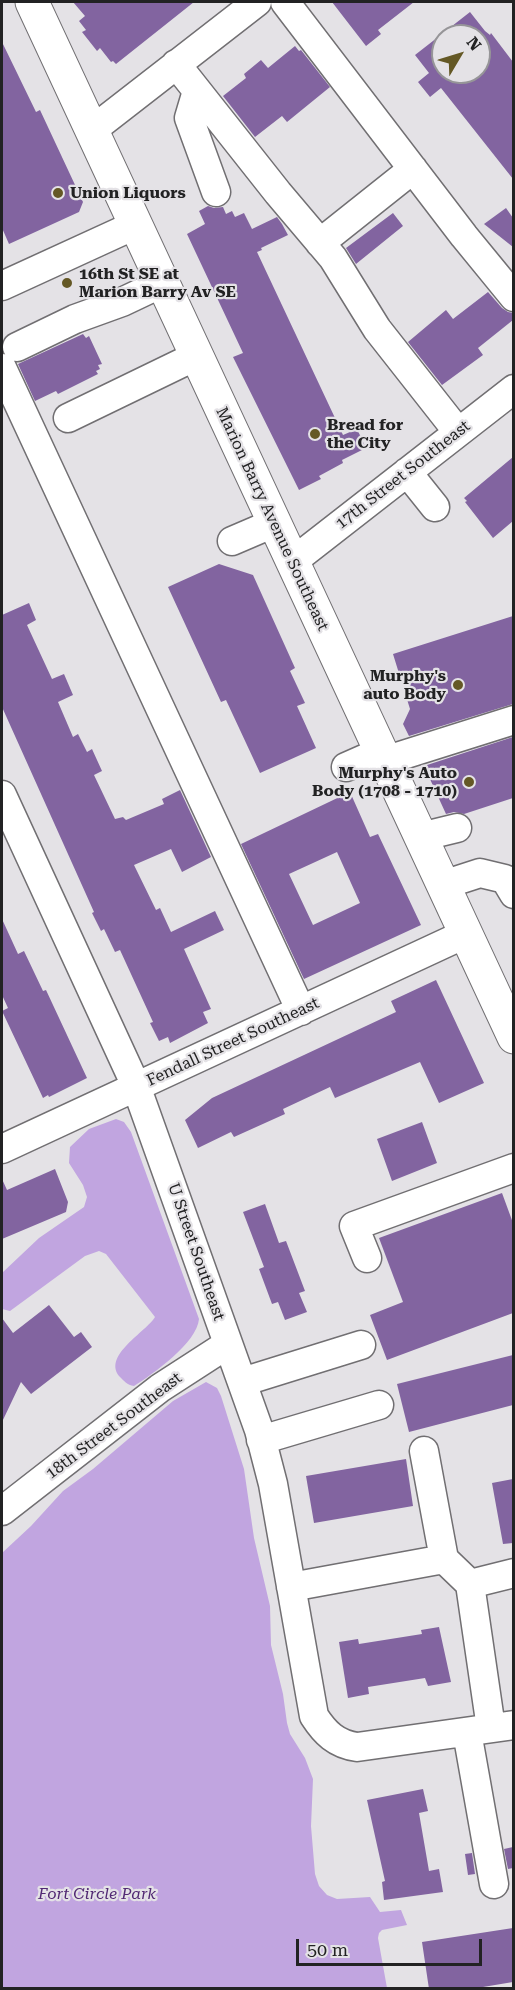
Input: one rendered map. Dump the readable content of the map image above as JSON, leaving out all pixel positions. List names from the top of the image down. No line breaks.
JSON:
{"streets":{"main road":["Marion Barry Avenue Southeast"],"street":["17th Street Southeast","Fendall Street Southeast","U Street Southeast","18th Street Southeast"]},"crossings":[["17th Street Southeast","Marion Barry Avenue Southeast"],["Marion Barry Avenue Southeast","Fendall Street Southeast"],["Fendall Street Southeast","U Street Southeast"],["U Street Southeast","18th Street Southeast"]],"parks":["Fort Circle Park"],"places":["Union Liquors","16th St SE at Marion Barry Av SE","Bread for the City","Murphy's auto Body","Murphy's Auto Body (1708 - 1710)"],"scale_bar":"50 m","north":"top right"}
